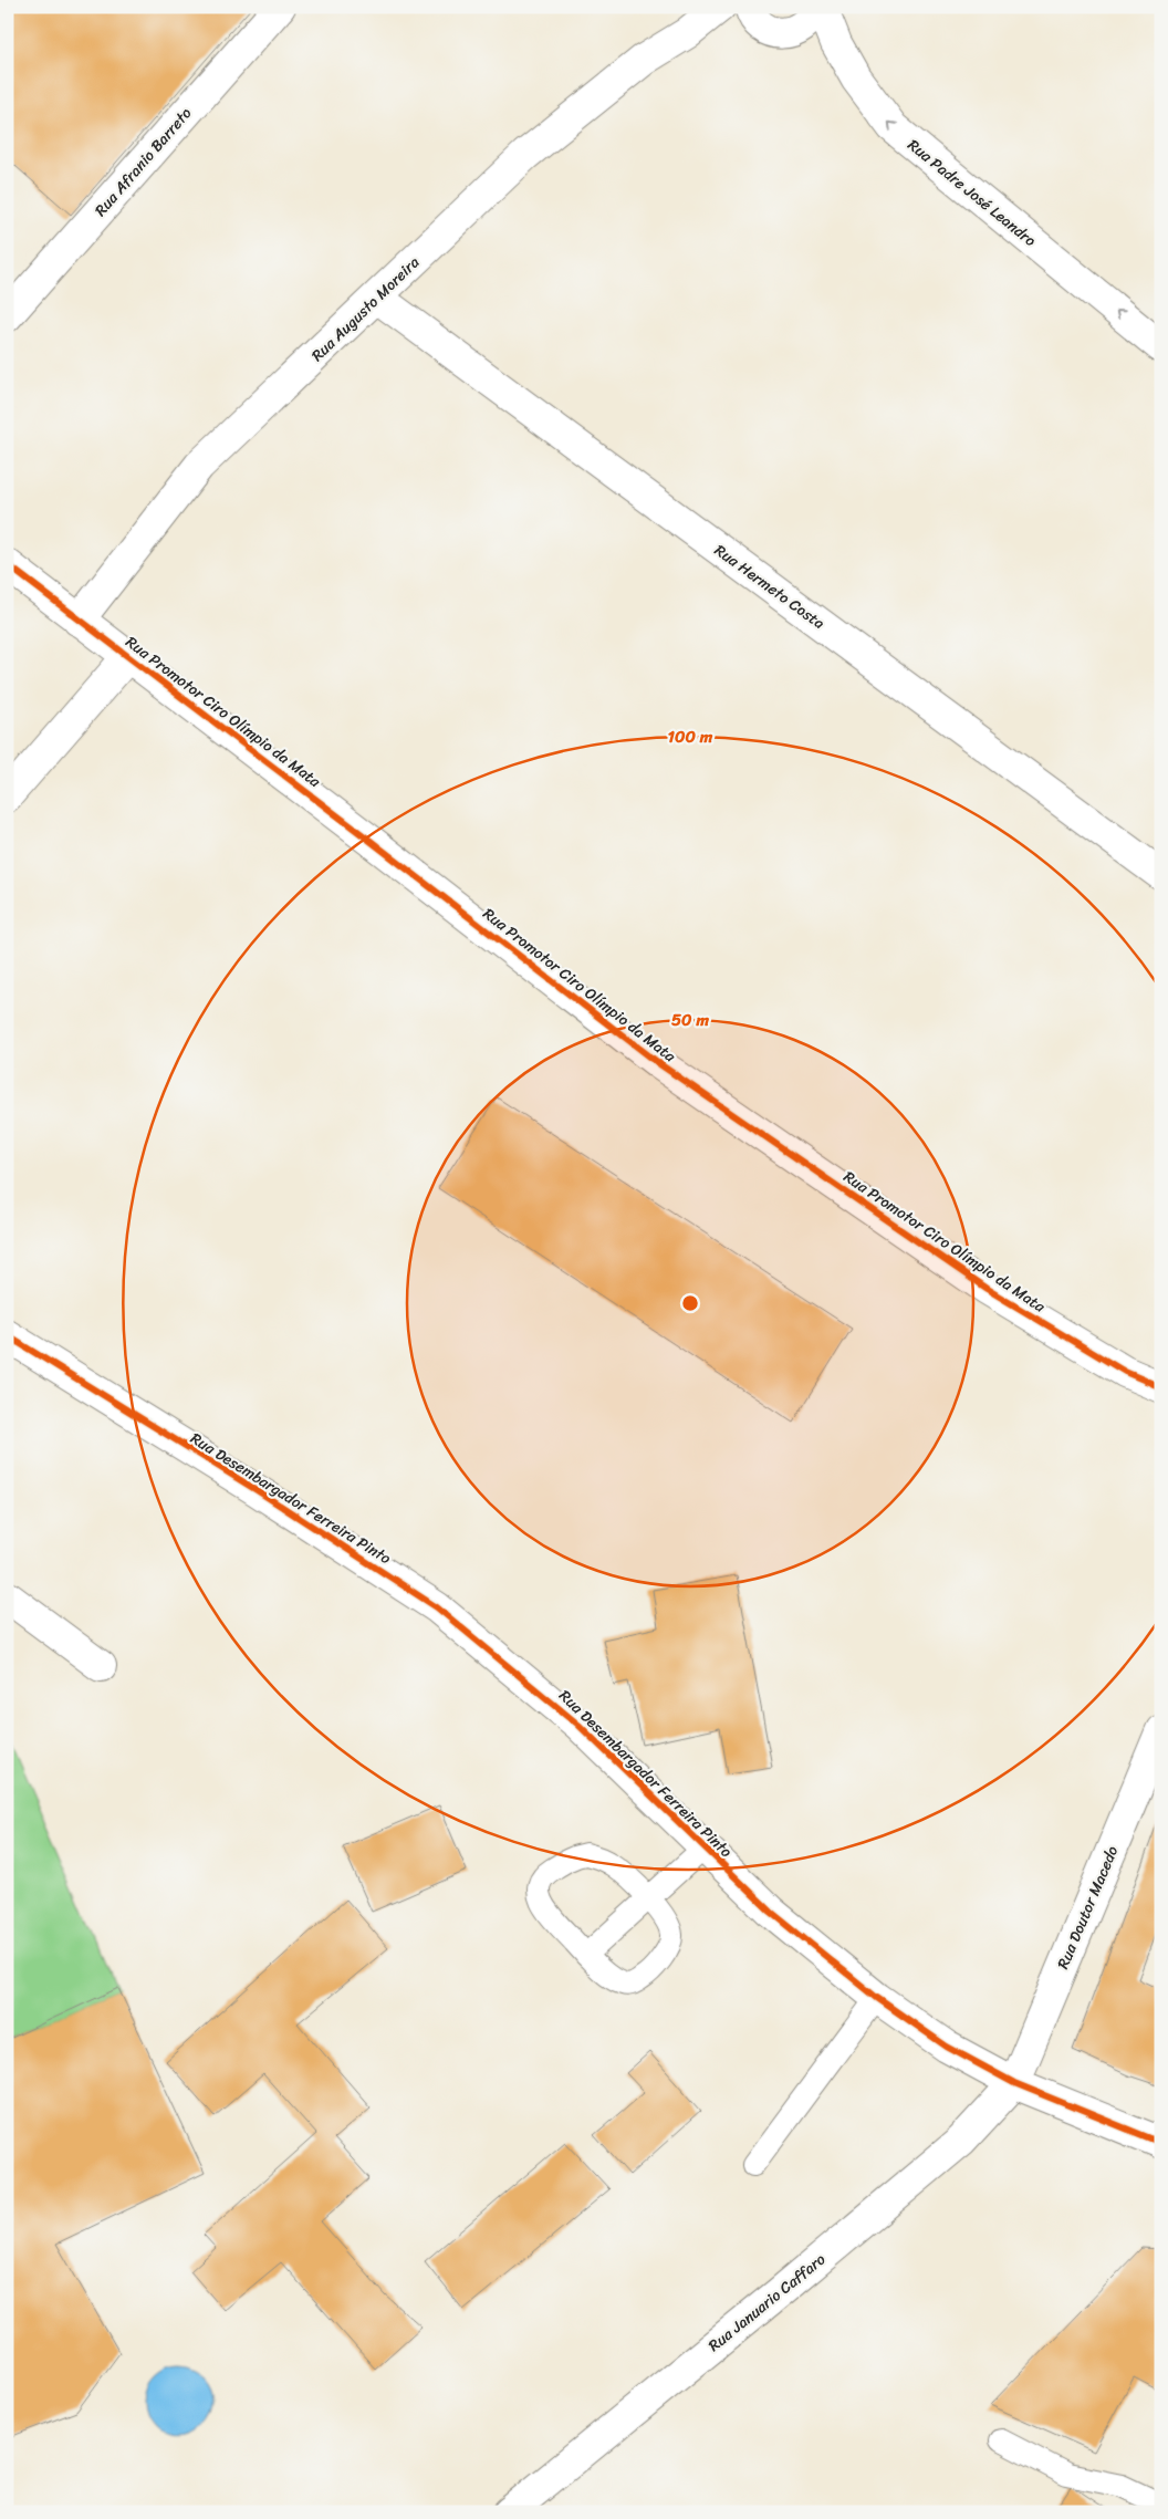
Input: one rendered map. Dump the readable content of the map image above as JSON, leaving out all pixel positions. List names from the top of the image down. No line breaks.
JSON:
{"streets":{"street":["Rua Afranio Barreto","Rua Padre José Leandro","Rua Augusto Moreira","Rua Hermeto Costa","Rua Promotor Ciro Olímpio da Mata","Rua Desembargador Ferreira Pinto","Rua Doutor Macedo","Rua Januario Caffaro"]},"crossings":[["Rua Augusto Moreira","Rua Hermeto Costa"],["Rua Augusto Moreira","Rua Promotor Ciro Olímpio da Mata"],["Rua Desembargador Ferreira Pinto","Rua Doutor Macedo"],["Rua Desembargador Ferreira Pinto","Rua Januario Caffaro"],["Rua Doutor Macedo","Rua Januario Caffaro"]],"one_way":["Rua Padre José Leandro"],"rings":["100 m","50 m"]}
